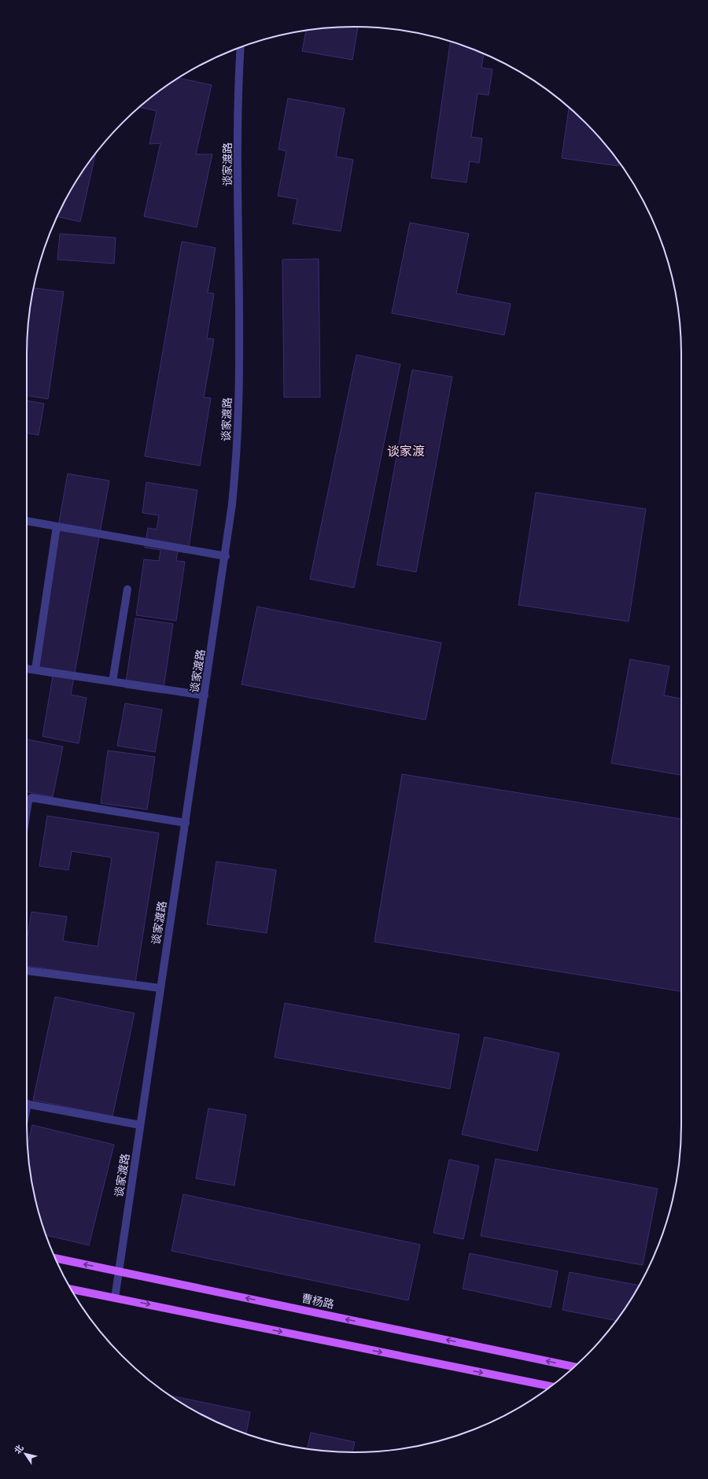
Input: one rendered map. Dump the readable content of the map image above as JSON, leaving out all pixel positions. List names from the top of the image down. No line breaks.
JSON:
{"streets":{"main road":["曹杨路"],"street":["谈家渡路"]},"crossings":[["谈家渡路","曹杨路"]],"districts":["谈家渡"],"north":"top left"}
